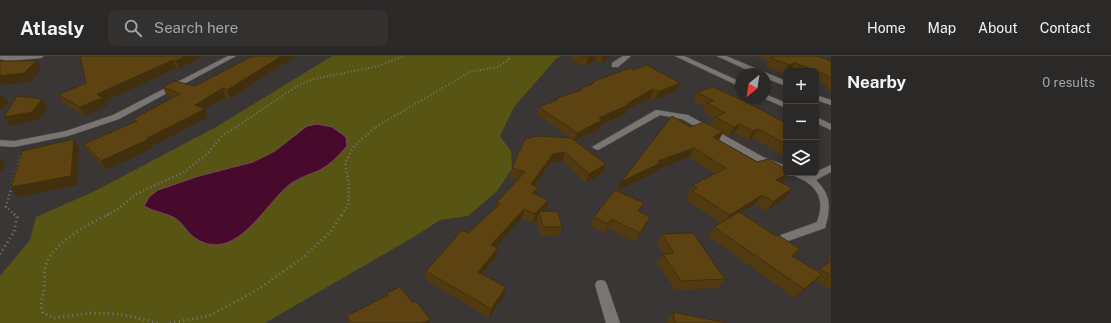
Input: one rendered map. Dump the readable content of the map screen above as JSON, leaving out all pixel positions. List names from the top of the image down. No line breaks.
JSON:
{"north":"bottom left","page":{"header":"Atlasly","search":"Search here","nav":["Home","Map","About","Contact"],"heading":["Nearby","0 results"],"map_buttons":["+","−"]}}
